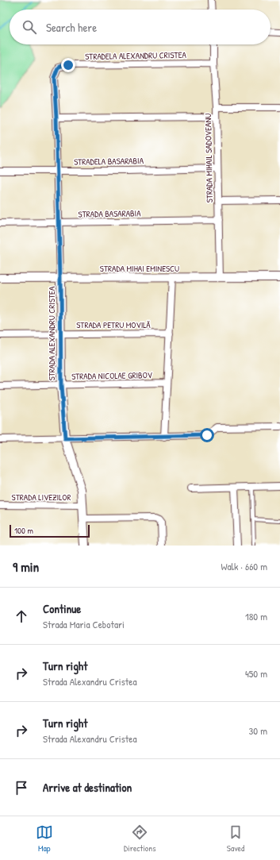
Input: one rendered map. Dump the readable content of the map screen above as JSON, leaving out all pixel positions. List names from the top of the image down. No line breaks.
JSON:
{"streets":{"street":["STRADELA ALEXANDRU CRISTEA","STRADA MIHAIL SADOVEANU","STRADELA BASARABIA","STRADA BASARABIA","STRADA MIHAI EMINESCU","STRADA PETRU MOVILĂ","STRADA ALEXANDRU CRISTEA","STRADA NICOLAE GRIBOV","STRADA LIVEZILOR"]},"crossings":[["STRADELA ALEXANDRU CRISTEA","STRADA MIHAIL SADOVEANU"],["STRADELA ALEXANDRU CRISTEA","STRADA ALEXANDRU CRISTEA"],["STRADA MIHAIL SADOVEANU","STRADELA BASARABIA"],["STRADA MIHAIL SADOVEANU","STRADA BASARABIA"],["STRADA MIHAIL SADOVEANU","STRADA MIHAI EMINESCU"],["STRADELA BASARABIA","STRADA ALEXANDRU CRISTEA"],["STRADA BASARABIA","STRADA ALEXANDRU CRISTEA"],["STRADA MIHAI EMINESCU","STRADA ALEXANDRU CRISTEA"],["STRADA PETRU MOVILĂ","STRADA ALEXANDRU CRISTEA"],["STRADA ALEXANDRU CRISTEA","STRADA NICOLAE GRIBOV"],["STRADA ALEXANDRU CRISTEA","STRADA LIVEZILOR"]],"scale_bar":"100 m","page":{"search":"Search here","scale":"100 m","heading":["9 min","Walk · 660 m"],"list":[["Continue","Strada Maria Cebotari","180 m"],["Turn right","Strada Alexandru Cristea","450 m"],["Turn right","Strada Alexandru Cristea","30 m"],"Arrive at destination"],"nav":["Map","Directions","Saved"]}}
